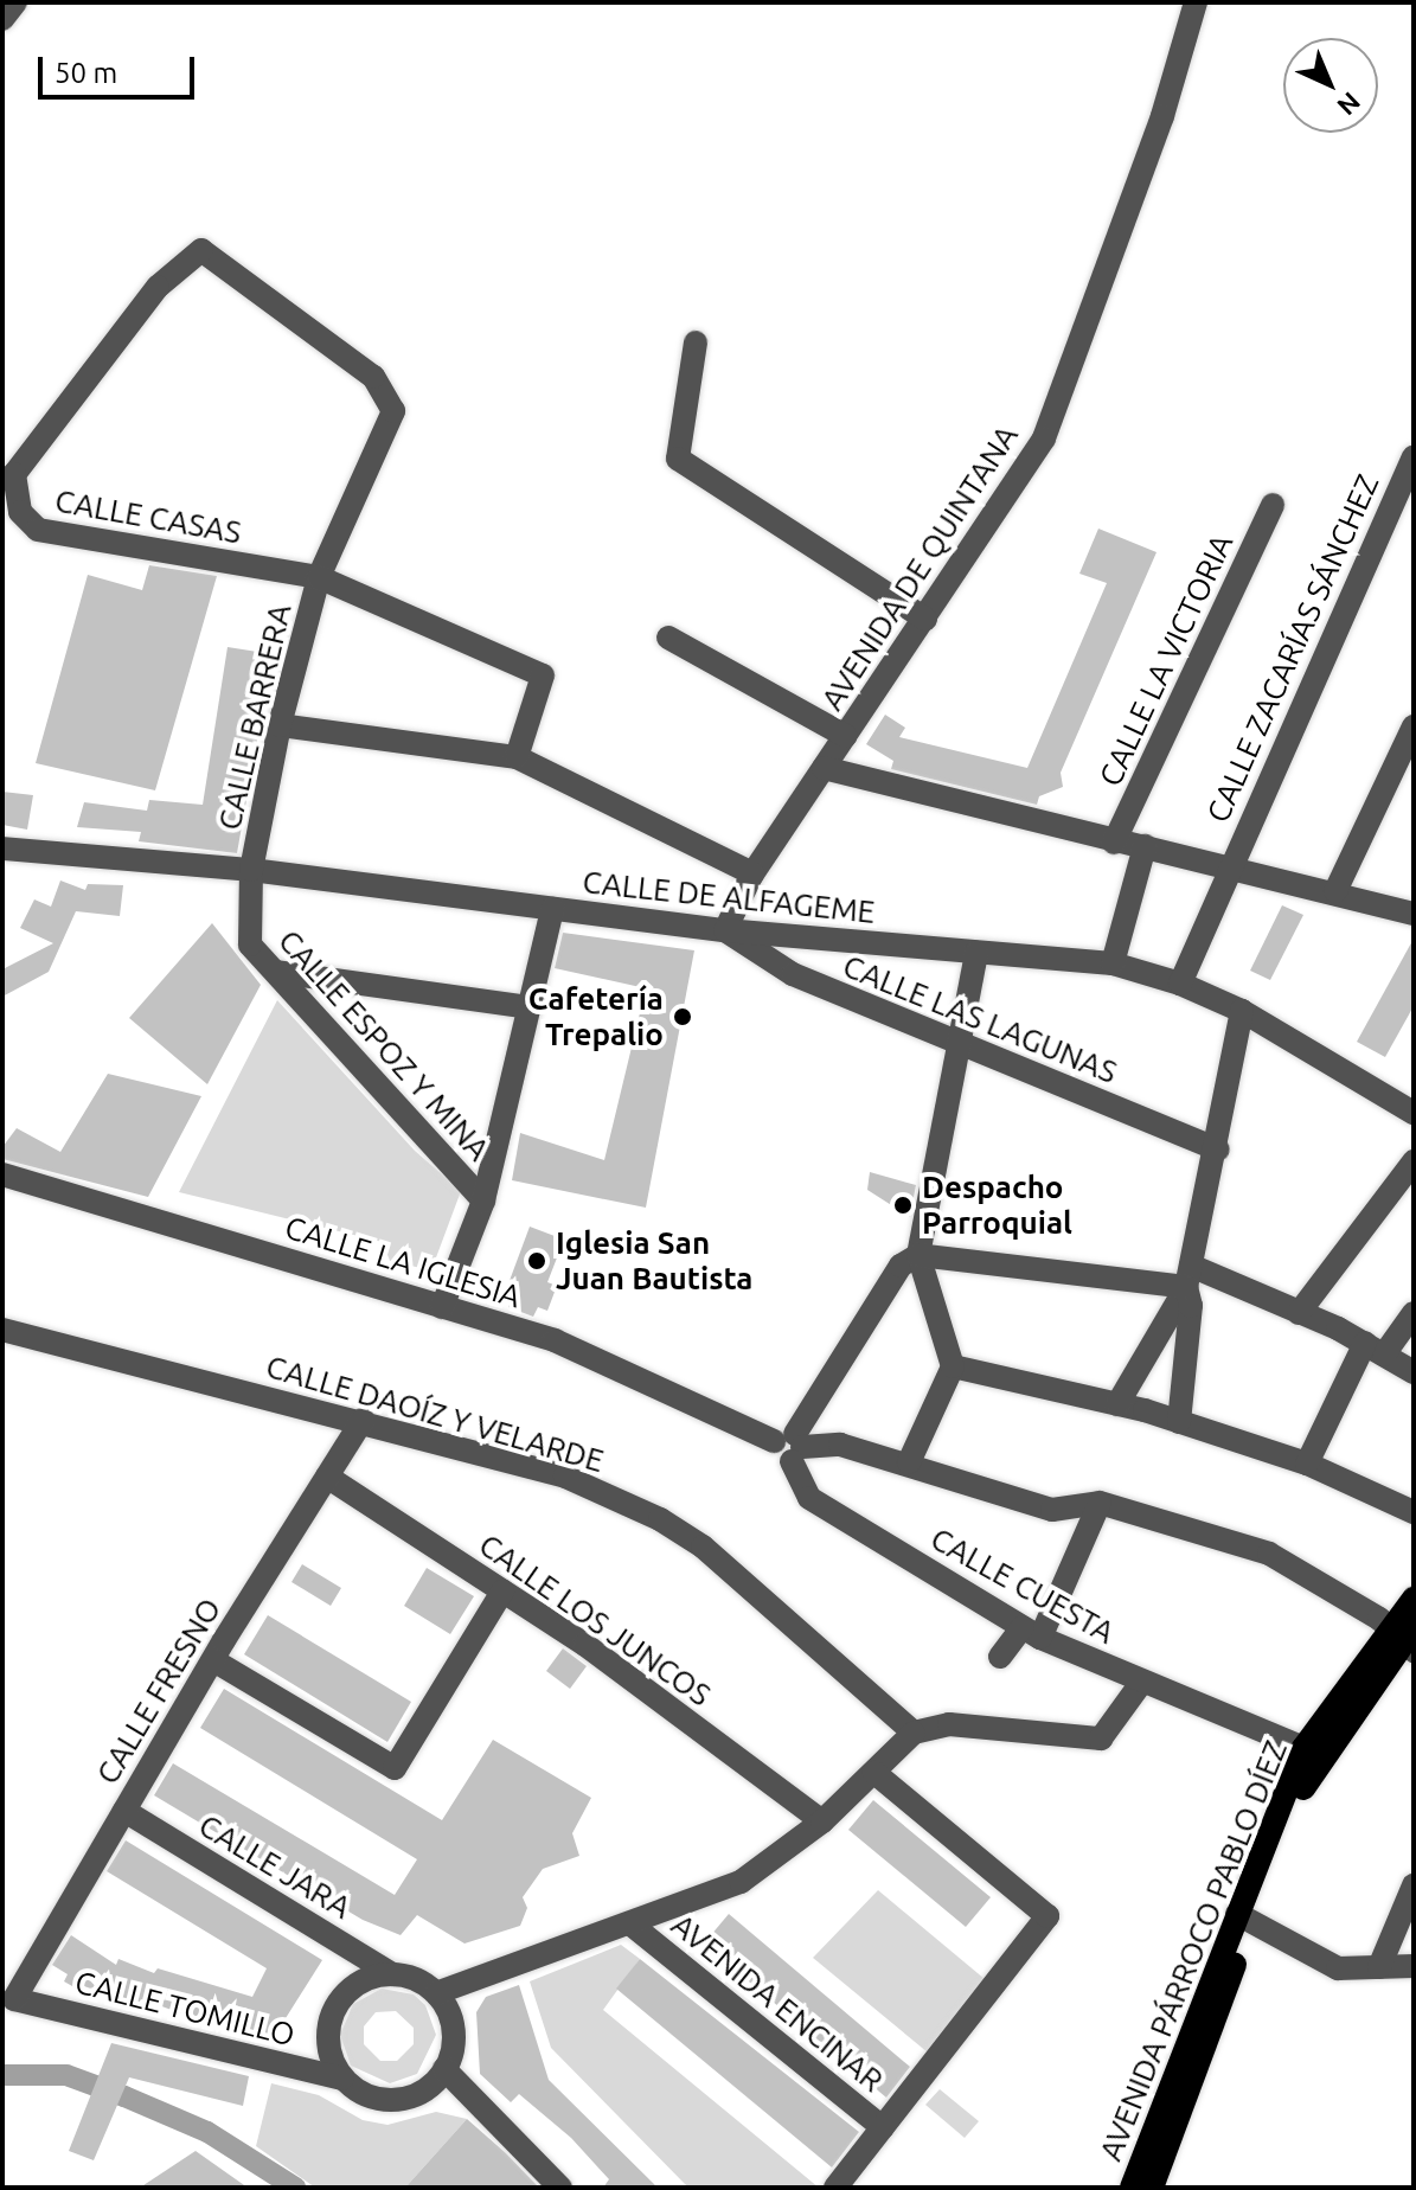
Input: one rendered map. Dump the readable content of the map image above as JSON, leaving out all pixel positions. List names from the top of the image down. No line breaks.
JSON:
{"streets":{"main road":["AVENIDA PÁRROCO PABLO DÍEZ"],"street":["CALLE CASAS","AVENIDA DE QUINTANA","CALLE ZACARÍAS SÁNCHEZ","CALLE LA VICTORIA","CALLE BARRERA","CALLE DE ALFAGEME","CALLE LAS LAGUNAS","CALLE ESPOZ Y MINA","CALLE LA IGLESIA","CALLE DAOÍZ Y VELARDE","CALLE CUESTA","CALLE LOS JUNCOS","CALLE FRESNO","CALLE JARA","AVENIDA ENCINAR","CALLE TOMILLO"]},"crossings":[["CALLE CASAS","CALLE BARRERA"],["AVENIDA DE QUINTANA","CALLE DE ALFAGEME"],["AVENIDA DE QUINTANA","CALLE LAS LAGUNAS"],["CALLE ZACARÍAS SÁNCHEZ","CALLE DE ALFAGEME"],["CALLE BARRERA","CALLE DE ALFAGEME"],["CALLE BARRERA","CALLE ESPOZ Y MINA"],["CALLE DE ALFAGEME","CALLE LAS LAGUNAS"],["CALLE DE ALFAGEME","CALLE ESPOZ Y MINA"],["CALLE LA IGLESIA","CALLE CUESTA"],["CALLE LA IGLESIA","AVENIDA PÁRROCO PABLO DÍEZ"],["CALLE DAOÍZ Y VELARDE","CALLE FRESNO"],["CALLE CUESTA","AVENIDA PÁRROCO PABLO DÍEZ"],["CALLE LOS JUNCOS","CALLE FRESNO"],["CALLE FRESNO","CALLE JARA"],["CALLE FRESNO","CALLE TOMILLO"],["CALLE JARA","CALLE TOMILLO"]],"places":["Cafetería Trepalio","Despacho Parroquial","Iglesia San Juan Bautista"],"scale_bar":"50 m","north":"bottom right"}
